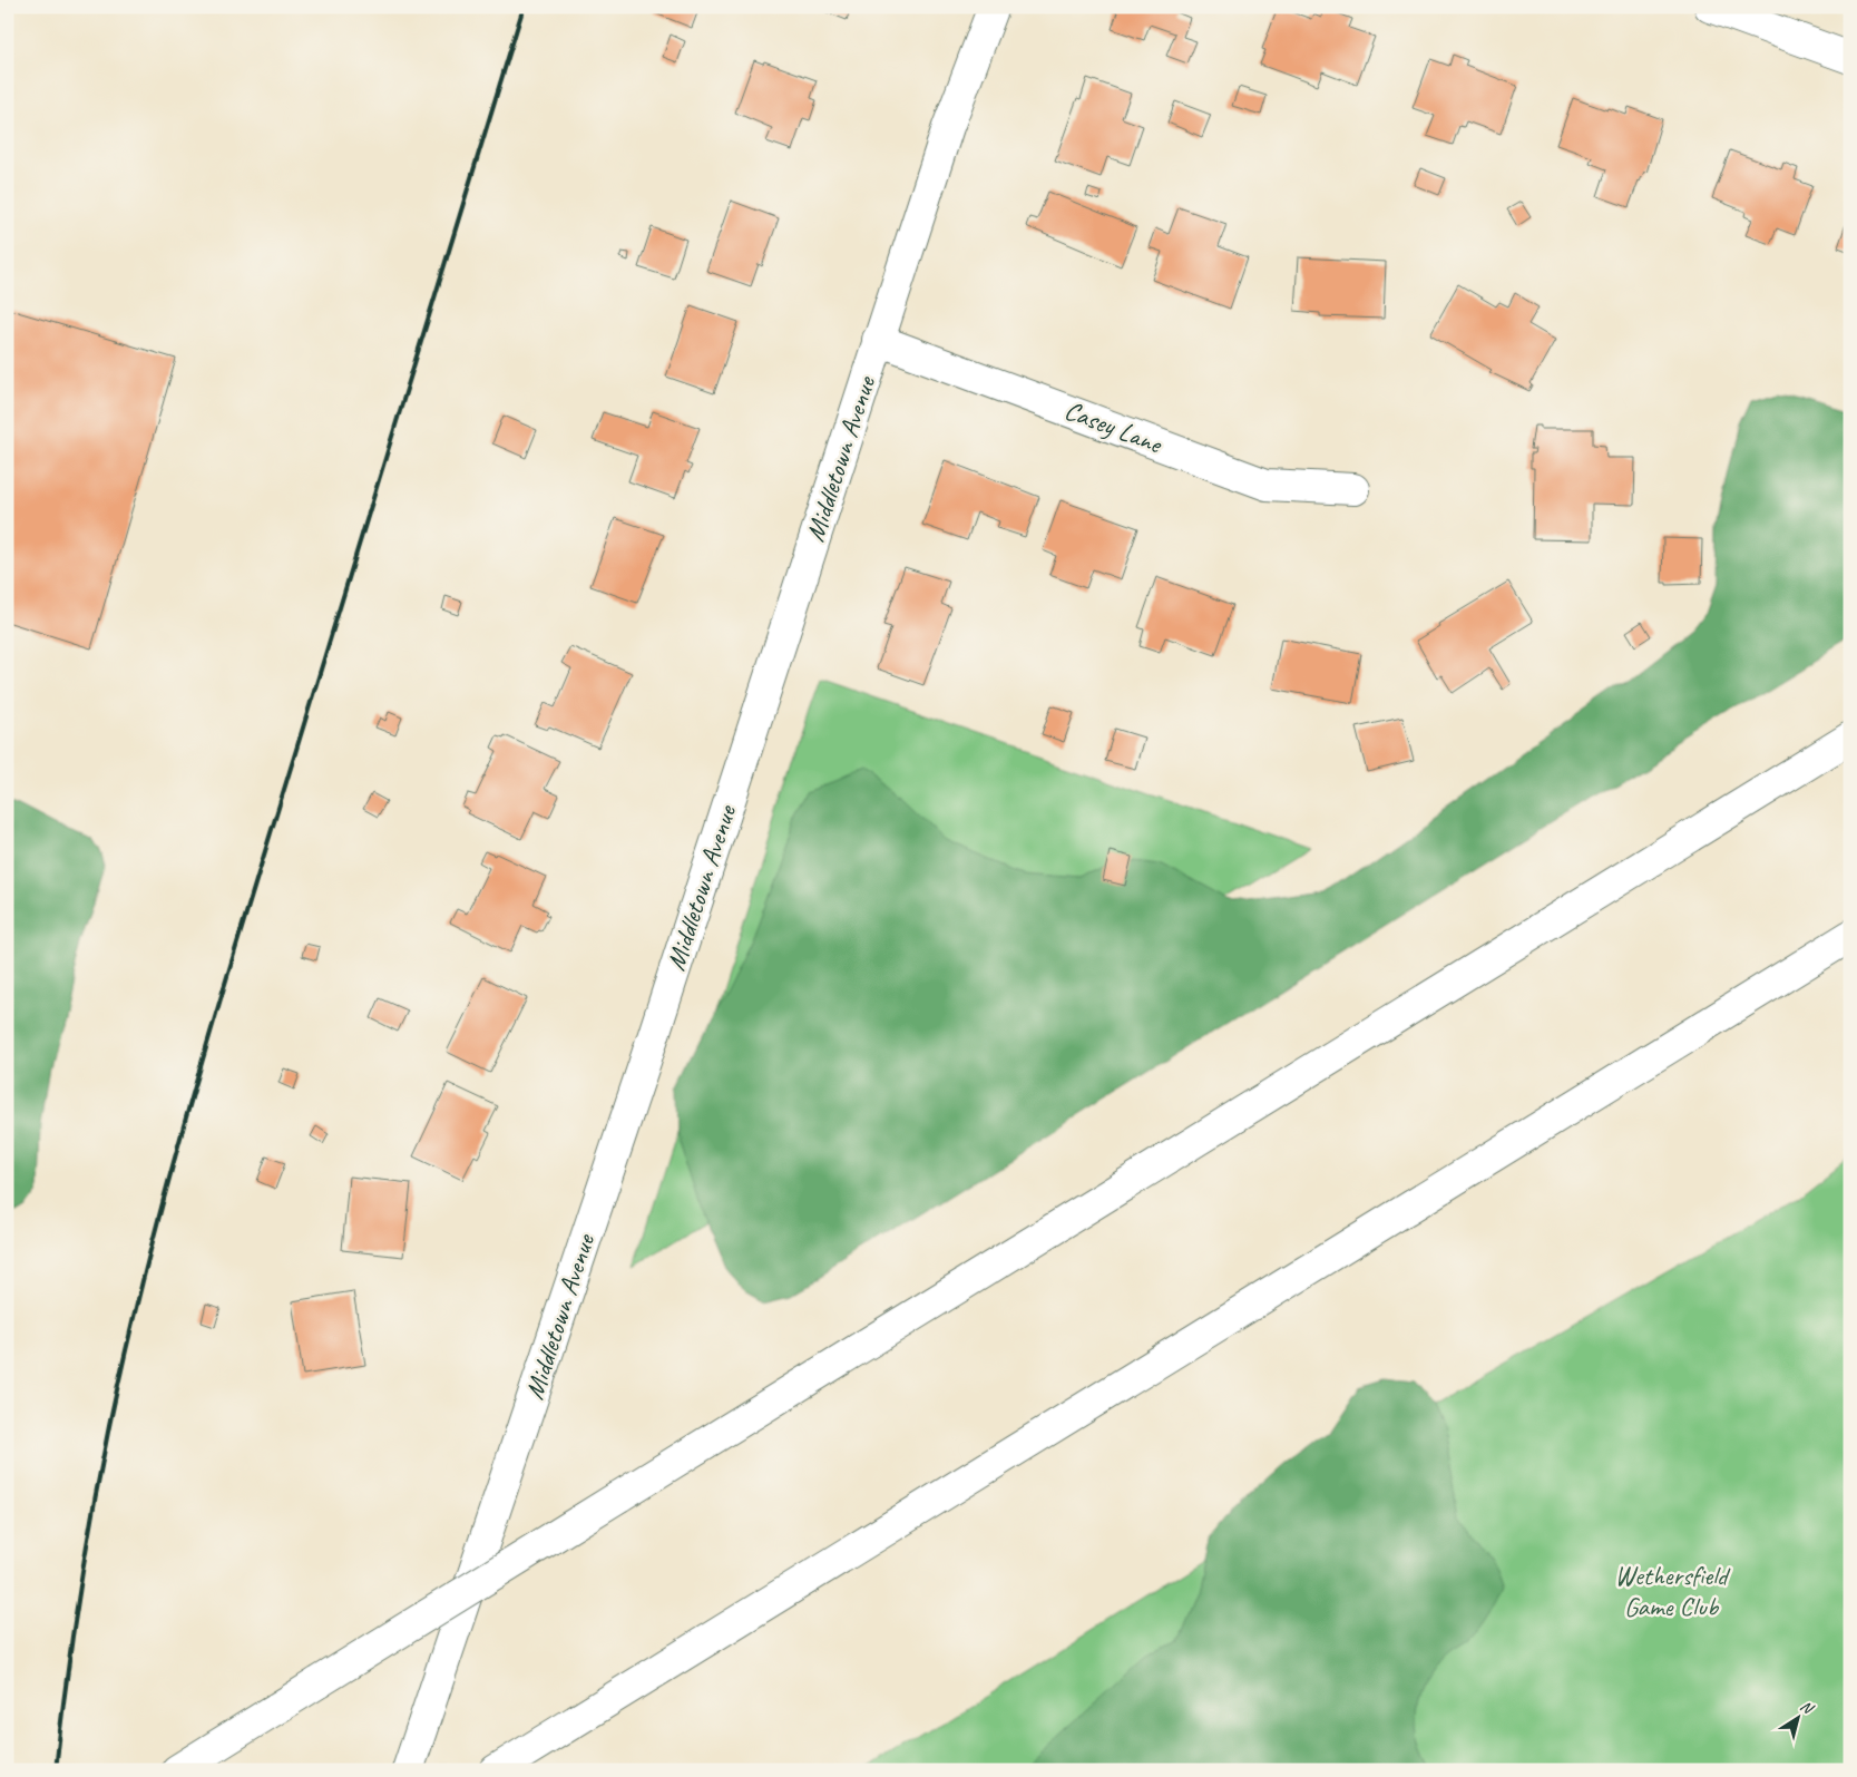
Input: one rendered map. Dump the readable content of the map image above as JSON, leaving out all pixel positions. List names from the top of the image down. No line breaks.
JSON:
{"streets":{"main road":["Casey Lane","Middletown Avenue"]},"crossings":[["Casey Lane","Middletown Avenue"]],"parks":["Wethersfield Game Club"],"north":"top right"}
